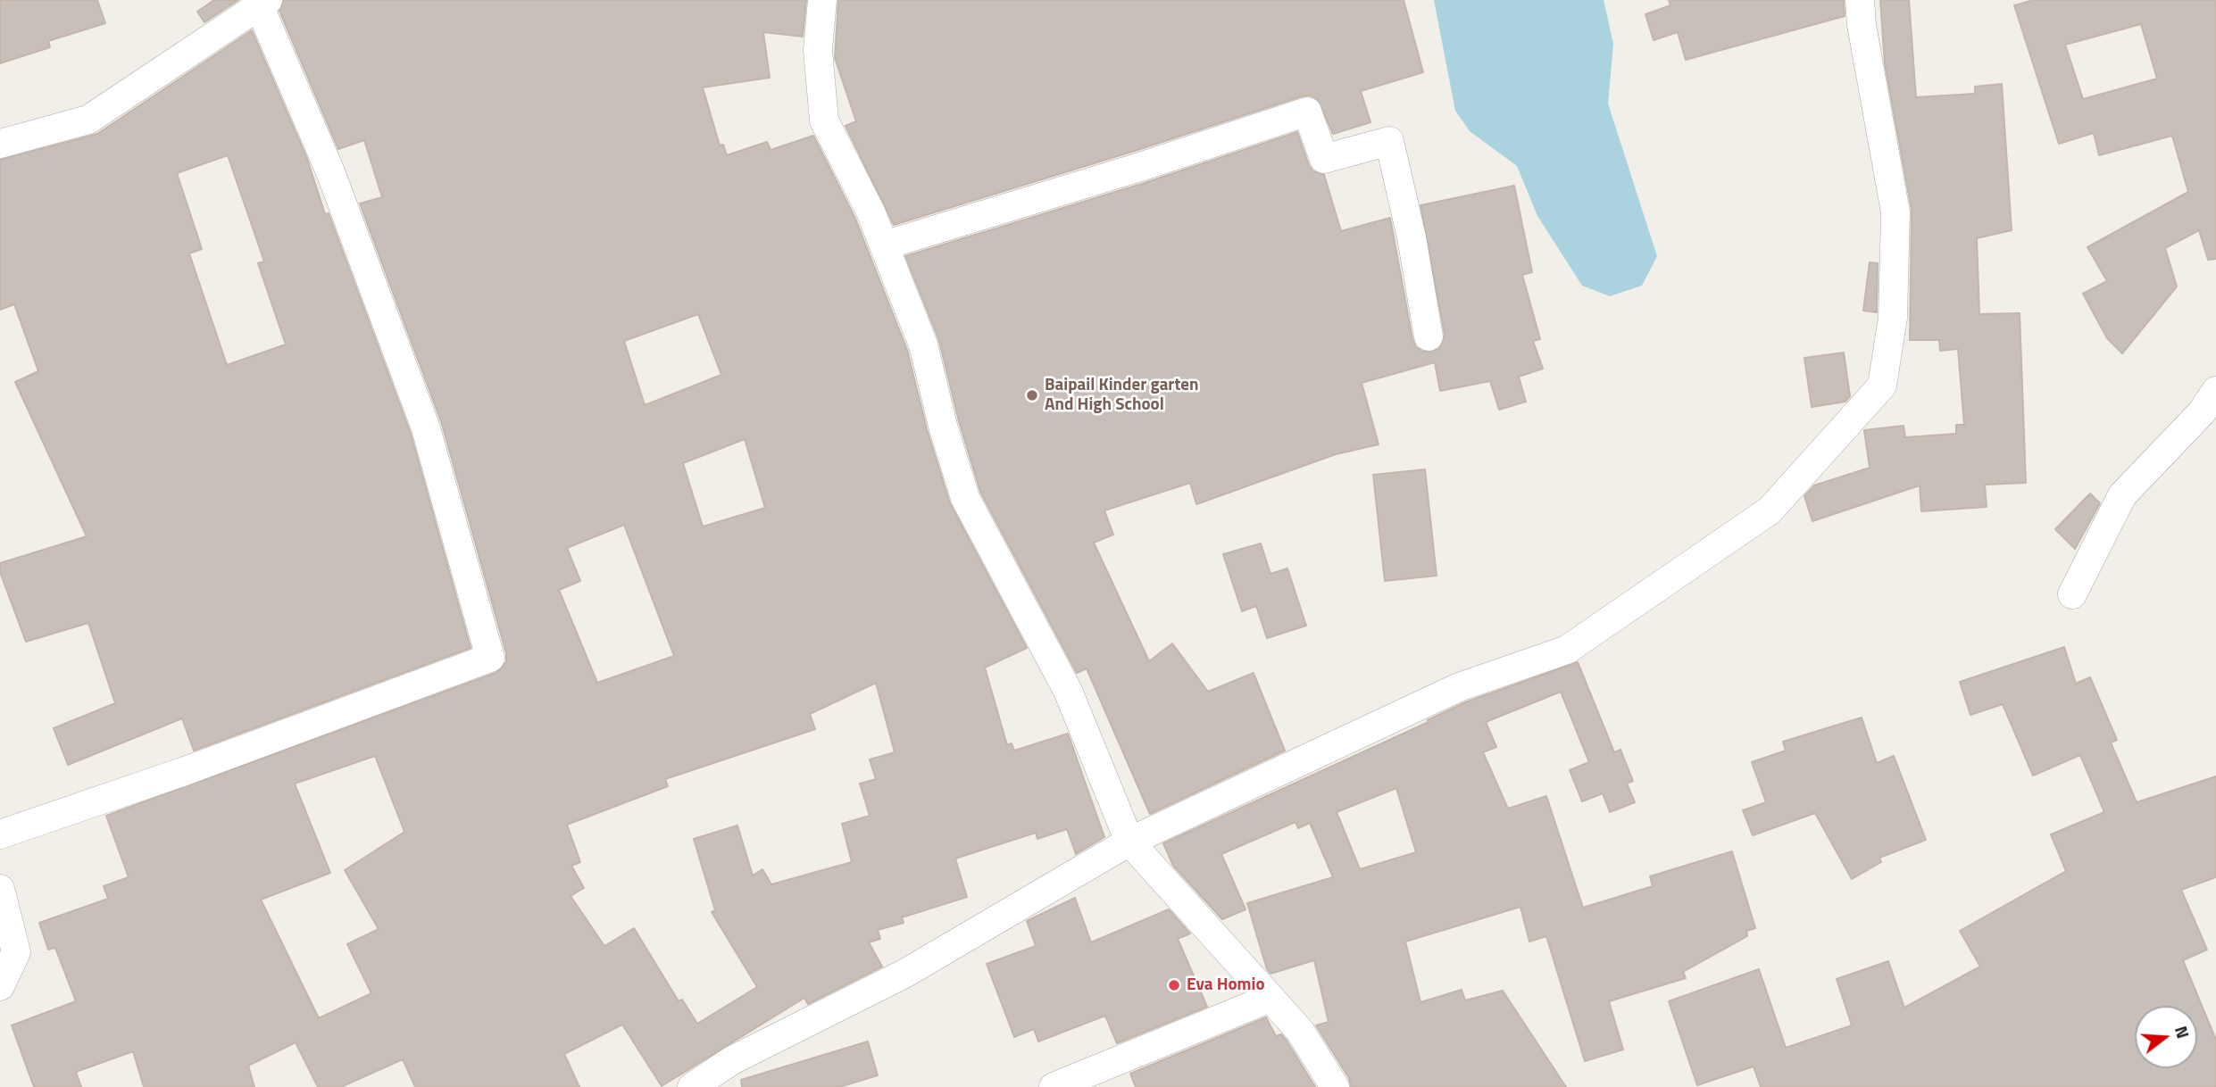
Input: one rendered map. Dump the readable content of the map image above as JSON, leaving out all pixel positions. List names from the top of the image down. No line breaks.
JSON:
{"places":["Baipail Kinder garten And High School","Eva Homio"],"north":"right"}
